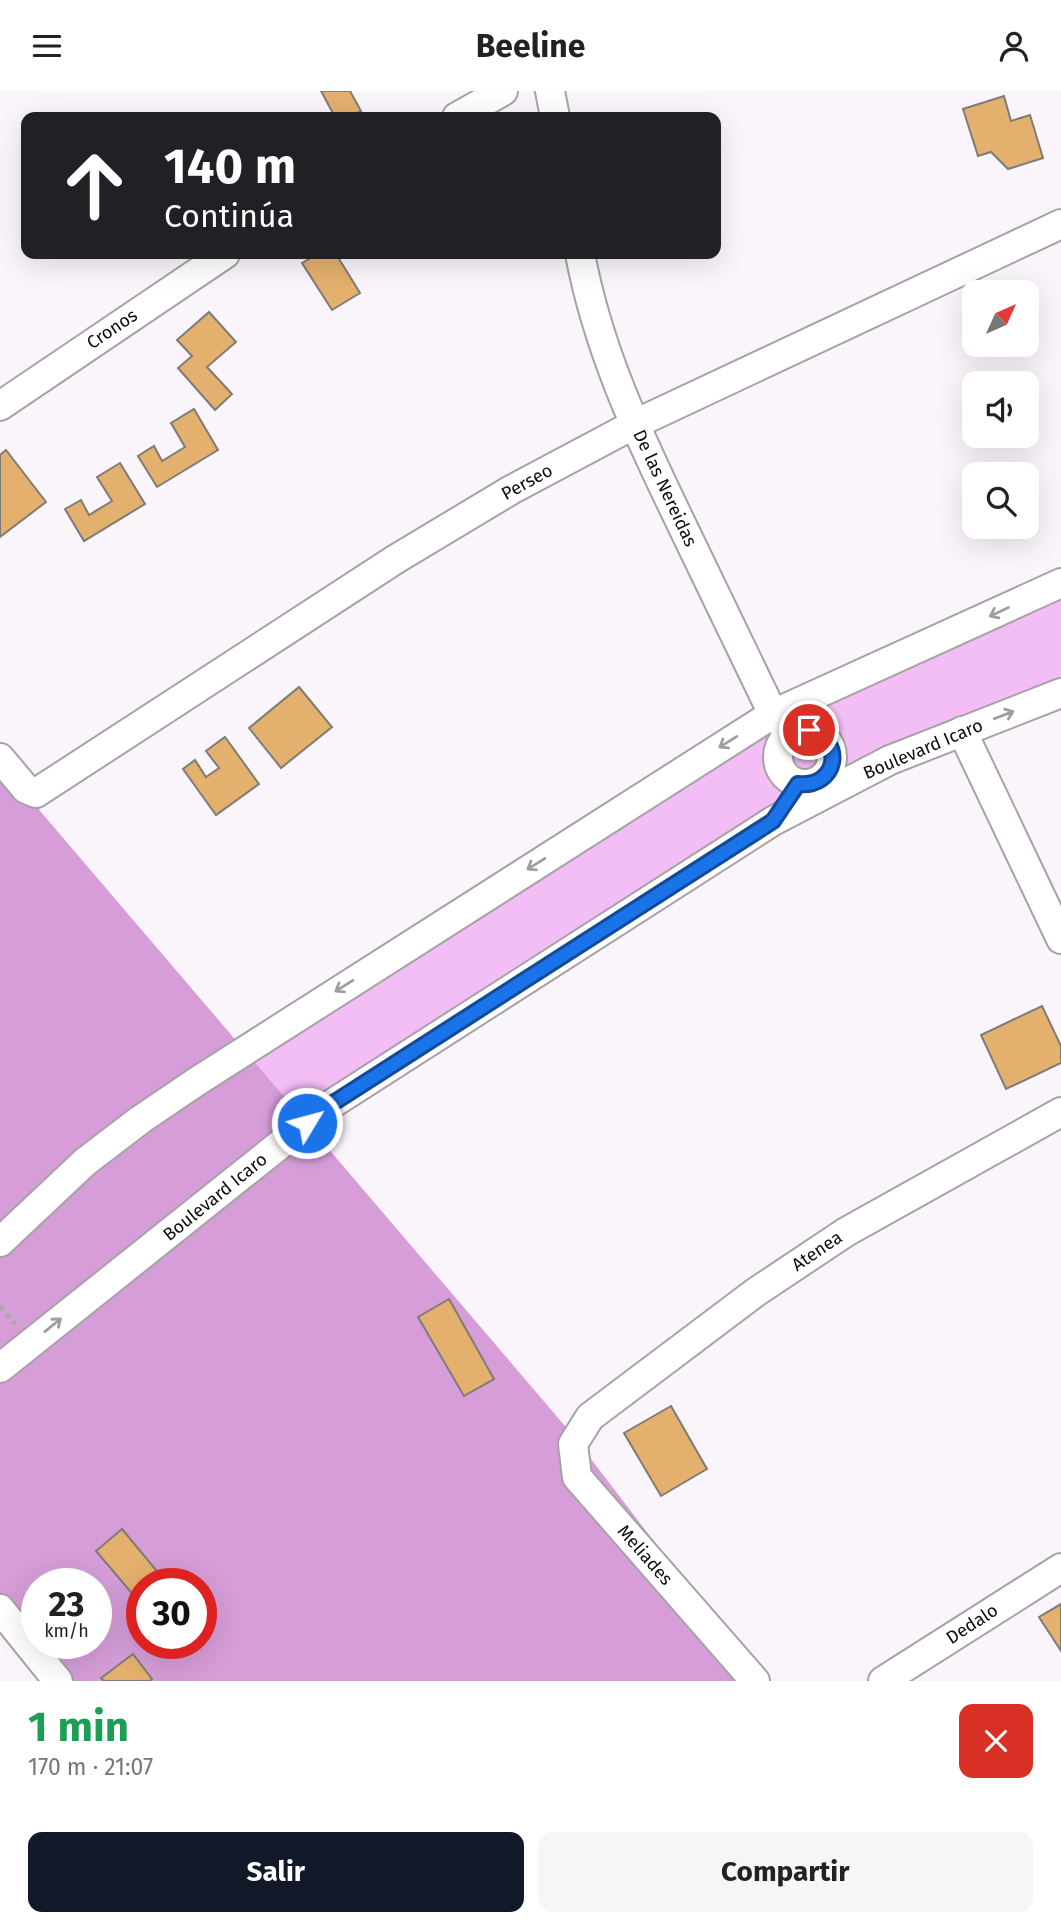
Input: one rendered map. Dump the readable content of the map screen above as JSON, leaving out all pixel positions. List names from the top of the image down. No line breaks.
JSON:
{"streets":{"street":["Cronos","Perseo","De las Nereidas","Boulevard Icaro","Atenea","Meliades","Dedalo"]},"crossings":[["Perseo","De las Nereidas"],["Atenea","Meliades"]],"north":"top right","page":{"header":"Beeline","turn":["140 m","Continúa"],"speed":"23 km/h","limit":"30","heading":["1 min","170 m · 21:07"],"buttons":["Salir","Compartir"]}}
